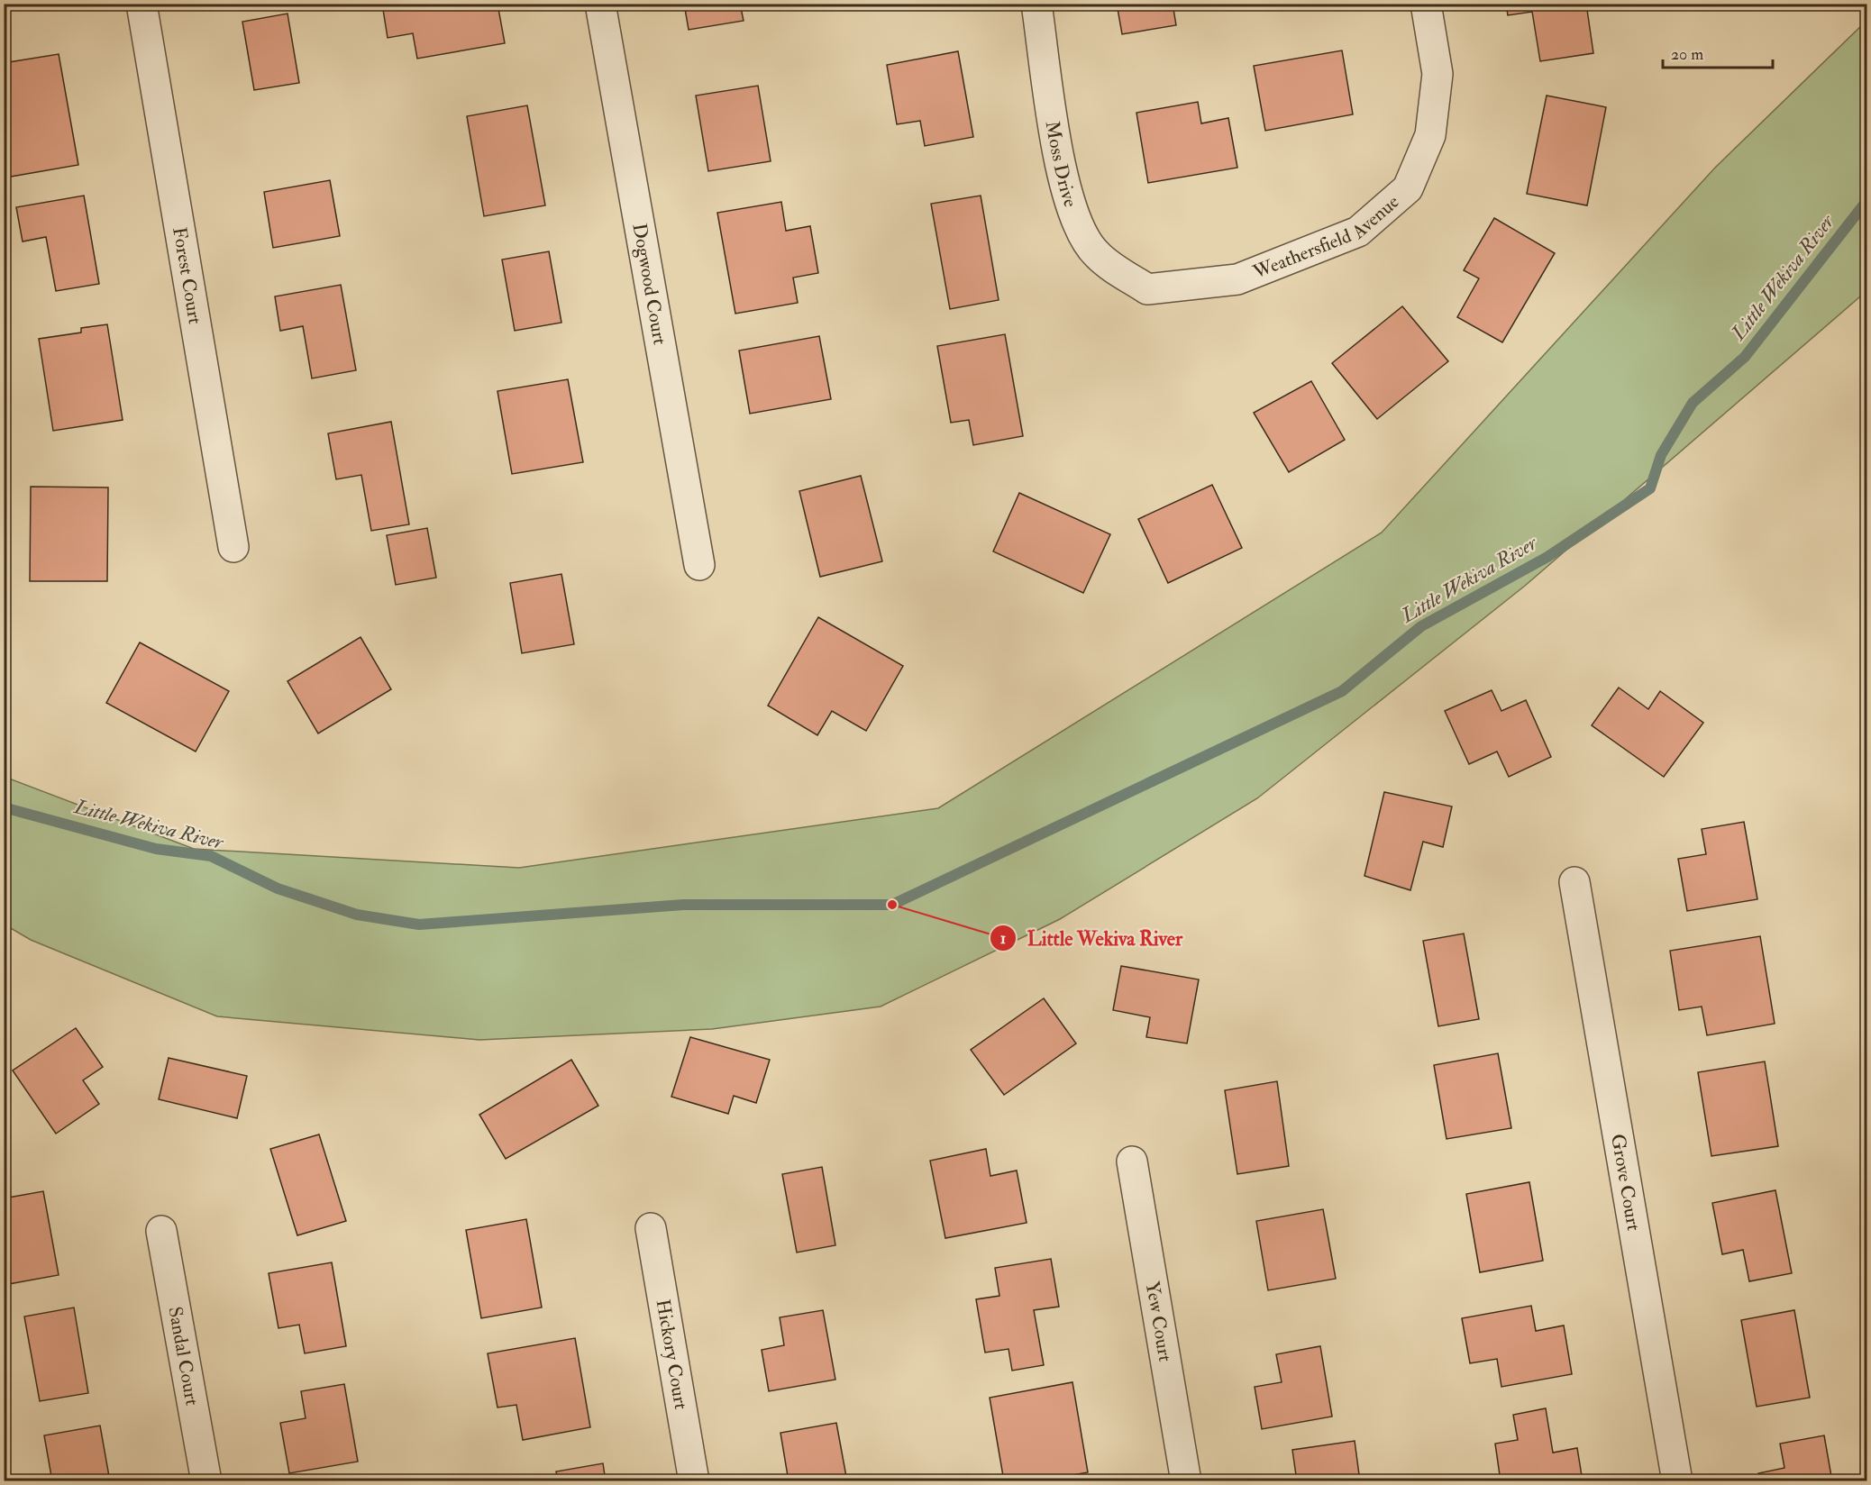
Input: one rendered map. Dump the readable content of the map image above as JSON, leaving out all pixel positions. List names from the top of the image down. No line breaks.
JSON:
{"streets":{"street":["Moss Drive","Weathersfield Avenue","Forest Court","Dogwood Court","Grove Court","Yew Court","Hickory Court","Sandal Court"]},"crossings":[["Moss Drive","Weathersfield Avenue"]],"water":["Little Wekiva River"],"places":["Little Wekiva River"],"scale_bar":"20 m"}
